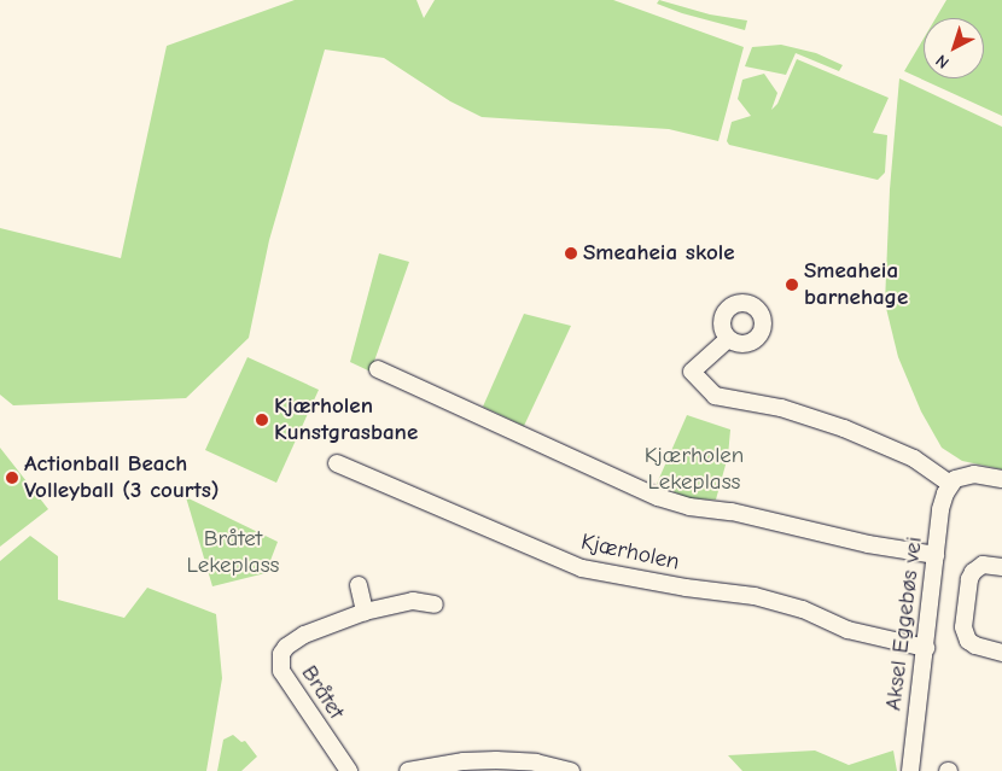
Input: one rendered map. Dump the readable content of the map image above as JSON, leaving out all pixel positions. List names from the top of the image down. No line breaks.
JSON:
{"streets":{"street":["Kjærholen","Aksel Eggebøs vei","Bråtet"]},"crossings":[["Kjærholen","Aksel Eggebøs vei"]],"parks":["Kjærholen Lekeplass","Bråtet Lekeplass"],"places":["Smeaheia skole","Smeaheia barnehage","Kjærholen Kunstgrasbane","Actionball Beach Volleyball (3 courts)"],"north":"bottom left"}
